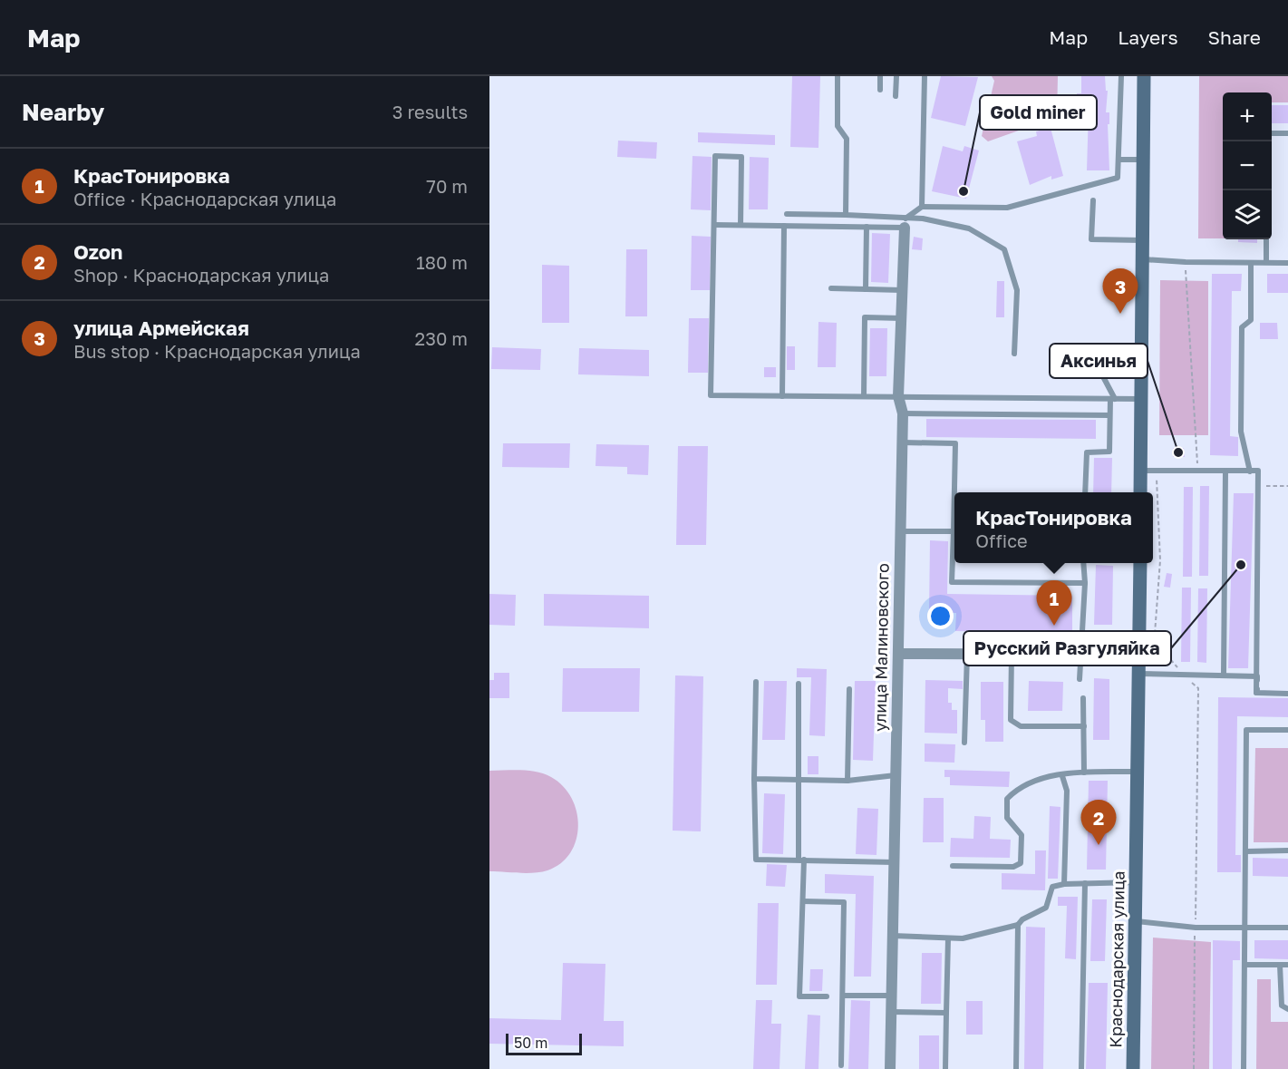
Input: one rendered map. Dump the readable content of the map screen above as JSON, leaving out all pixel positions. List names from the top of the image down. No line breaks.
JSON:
{"streets":{"main road":["Краснодарская улица"],"street":["улица Малиновского"]},"places":["Gold miner","Аксинья","Русский Разгуляйка"],"scale_bar":"50 m","page":{"header":"Map","nav":["Map","Layers","Share"],"heading":["Nearby","3 results"],"map_buttons":["+","−"],"list":[{"mark":"1","name":"КрасТонировка","note":"Office · Краснодарская улица","value":"70 m"},{"mark":"2","name":"Ozon","note":"Shop · Краснодарская улица","value":"180 m"},{"mark":"3","name":"улица Армейская","note":"Bus stop · Краснодарская улица","value":"230 m"}],"pins":["3","1","2"],"popup":["КрасТонировка","Office"],"scale":"50 m"}}
